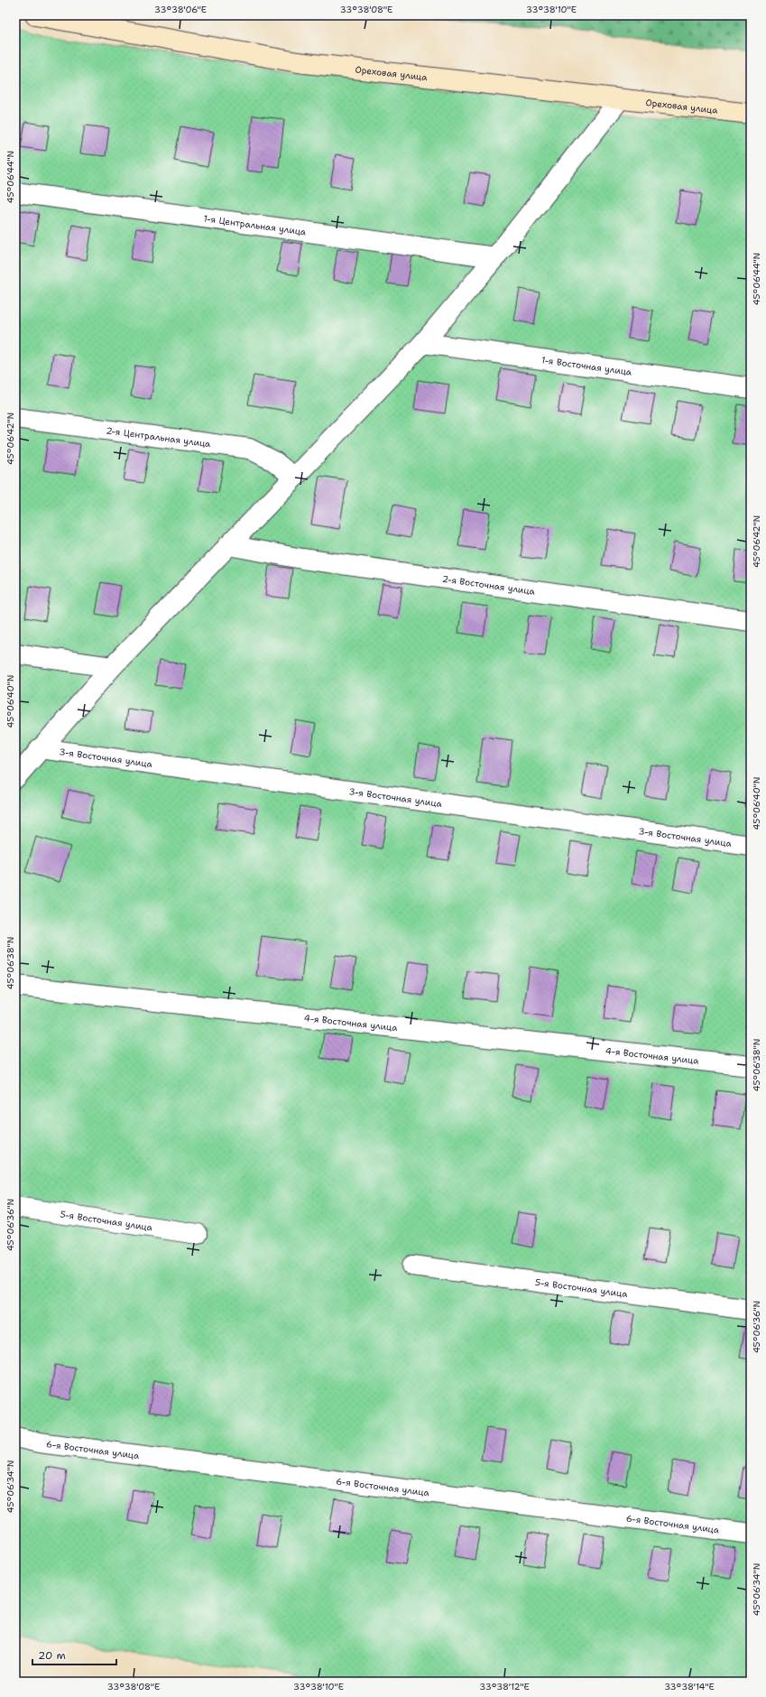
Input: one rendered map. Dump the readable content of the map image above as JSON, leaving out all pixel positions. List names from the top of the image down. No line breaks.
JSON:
{"streets":{"main road":["Ореховая улица"],"street":["1-я Центральная улица","1-я Восточная улица","2-я Центральная улица","2-я Восточная улица","3-я Восточная улица","4-я Восточная улица","5-я Восточная улица","6-я Восточная улица"]},"scale_bar":"20 m","coordinates":["33°38'06\"E","33°38'08\"E","33°38'10\"E","45°06'44\"N","45°06'42\"N","45°06'40\"N","45°06'38\"N","45°06'36\"N","45°06'34\"N","33°38'12\"E","33°38'14\"E"]}
